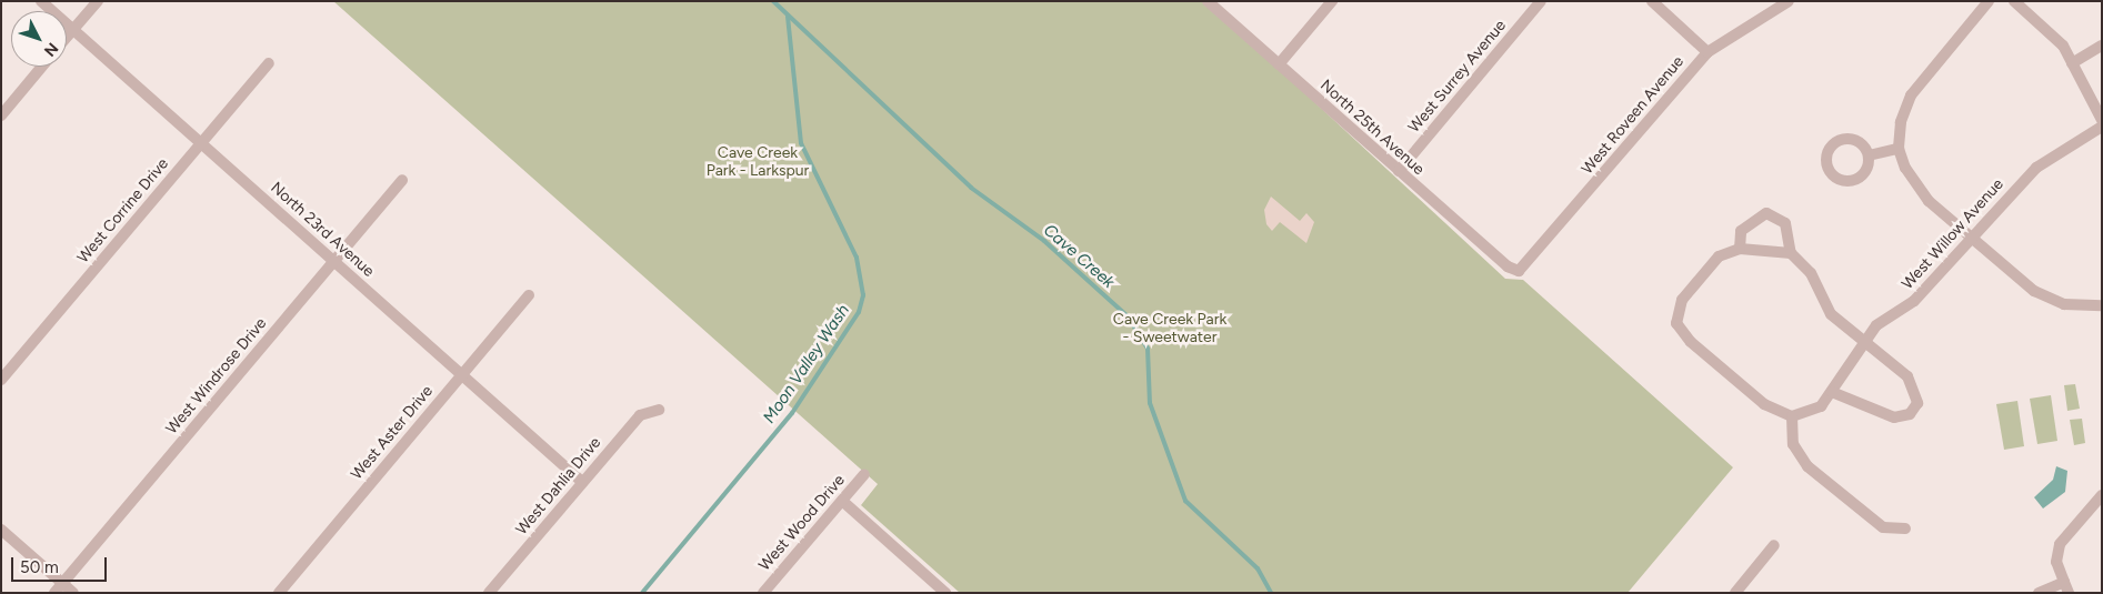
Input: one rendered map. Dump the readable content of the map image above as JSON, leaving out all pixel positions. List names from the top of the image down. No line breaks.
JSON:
{"streets":{"street":["West Surrey Avenue","West Roveen Avenue","North 25th Avenue","West Corrine Drive","North 23rd Avenue","West Willow Avenue","West Windrose Drive","West Aster Drive","West Dahlia Drive","West Wood Drive"]},"crossings":[["West Surrey Avenue","North 25th Avenue"],["West Roveen Avenue","North 25th Avenue"],["West Corrine Drive","North 23rd Avenue"],["North 23rd Avenue","West Windrose Drive"],["North 23rd Avenue","West Aster Drive"],["North 23rd Avenue","West Dahlia Drive"]],"water":["Cave Creek","Moon Valley Wash"],"parks":["Cave Creek Park - Larkspur","Cave Creek Park - Sweetwater"],"scale_bar":"50 m","north":"bottom right"}
